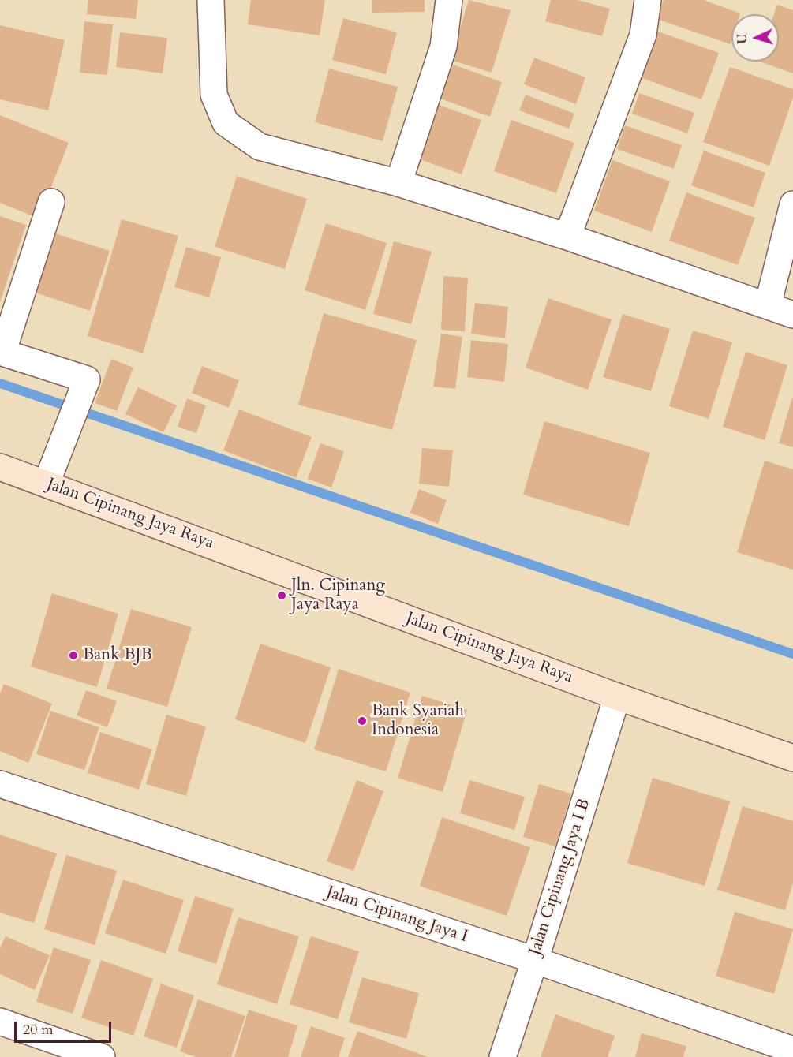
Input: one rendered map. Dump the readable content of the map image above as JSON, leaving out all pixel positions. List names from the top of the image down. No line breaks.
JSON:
{"streets":{"main road":["Jalan Cipinang Jaya Raya"],"street":["Jalan Cipinang Jaya I B","Jalan Cipinang Jaya I"]},"crossings":[["Jalan Cipinang Jaya Raya","Jalan Cipinang Jaya I B"],["Jalan Cipinang Jaya I B","Jalan Cipinang Jaya I"]],"places":["Jln. Cipinang Jaya Raya","Bank BJB","Bank Syariah Indonesia"],"scale_bar":"20 m","north":"left"}
